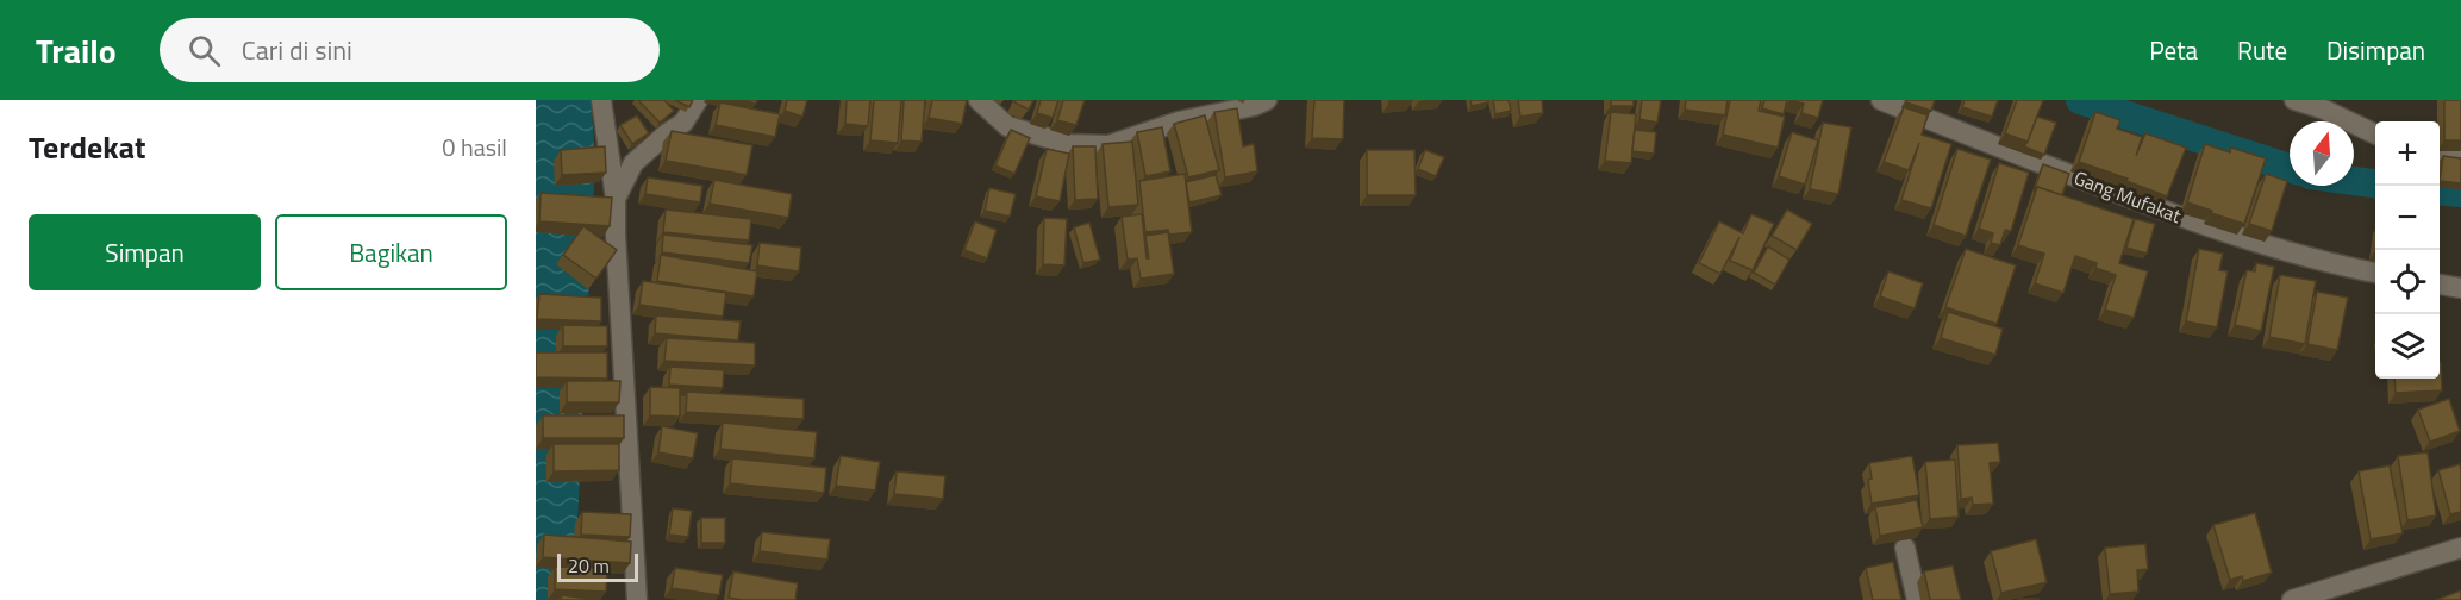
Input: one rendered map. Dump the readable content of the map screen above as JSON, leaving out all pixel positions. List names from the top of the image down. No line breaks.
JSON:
{"streets":{"street":["Gang Mufakat"]},"scale_bar":"20 m","north":"top","page":{"header":"Trailo","search":"Cari di sini","nav":["Peta","Rute","Disimpan"],"heading":["Terdekat","0 hasil"],"map_buttons":["+","−"],"buttons":["Simpan","Bagikan"],"scale":"20 m"}}
